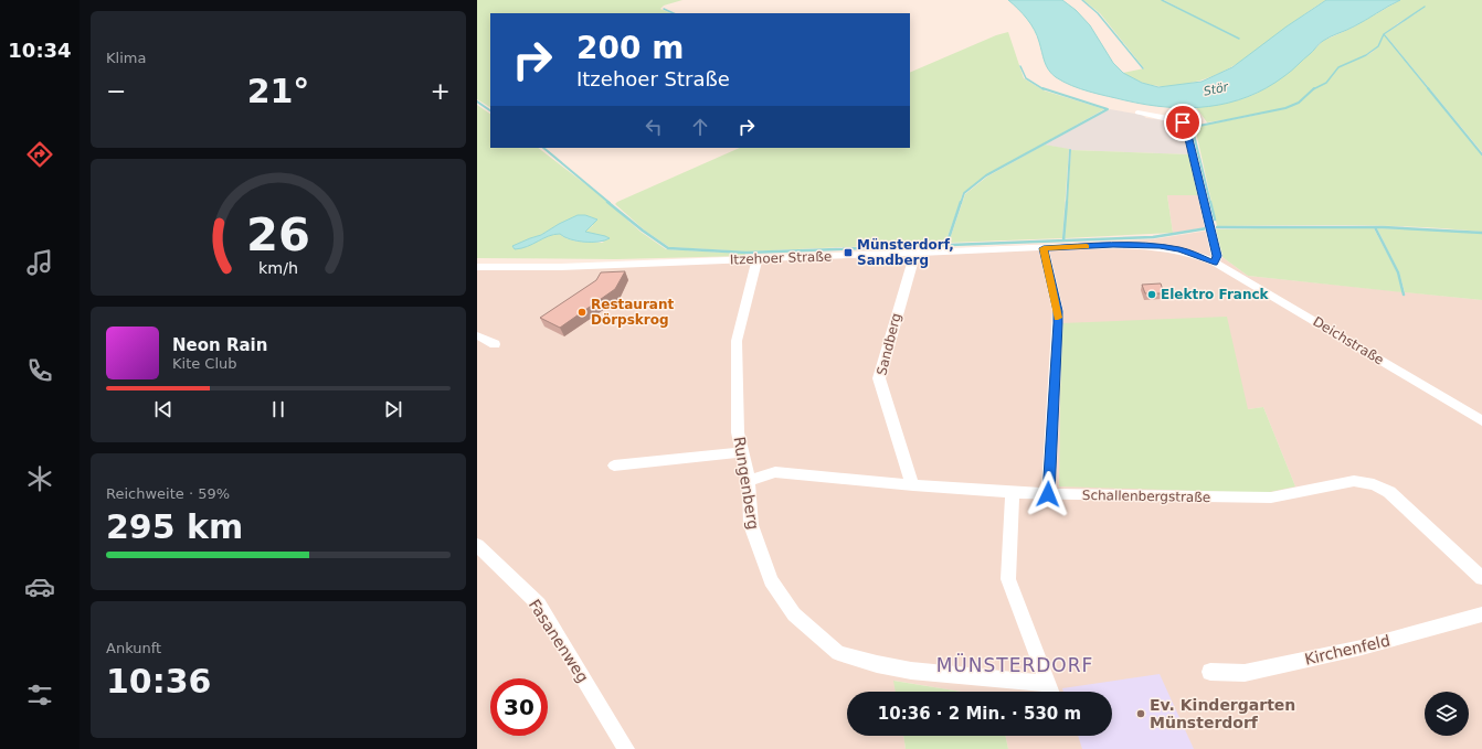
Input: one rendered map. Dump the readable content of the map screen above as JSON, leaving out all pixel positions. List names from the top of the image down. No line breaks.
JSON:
{"streets":{"street":["Itzehoer Straße","Deichstraße","Sandberg","Rungenberg","Schallenbergstraße","Fasanenweg","Kirchenfeld"]},"crossings":[["Itzehoer Straße","Deichstraße"],["Itzehoer Straße","Sandberg"],["Itzehoer Straße","Rungenberg"],["Sandberg","Schallenbergstraße"],["Rungenberg","Schallenbergstraße"]],"districts":["MÜNSTERDORF"],"water":["Stör"],"places":{"transit":["Münsterdorf, Sandberg"],"other":["Elektro Franck","Restaurant Dörpskrog","Ev. Kindergarten Münsterdorf"]},"page":{"tabs":"10:34","tile":["Klima",["Reichweite · 59%","295 km"],["Ankunft","10:36"]],"turn":["200 m","Itzehoer Straße"],"heat":["−","21°","+"],"song":["Neon Rain","Kite Club"],"limit":"30","trip":"10:36 · 2 Min. · 530 m","gauge":["26","km/h"]}}
